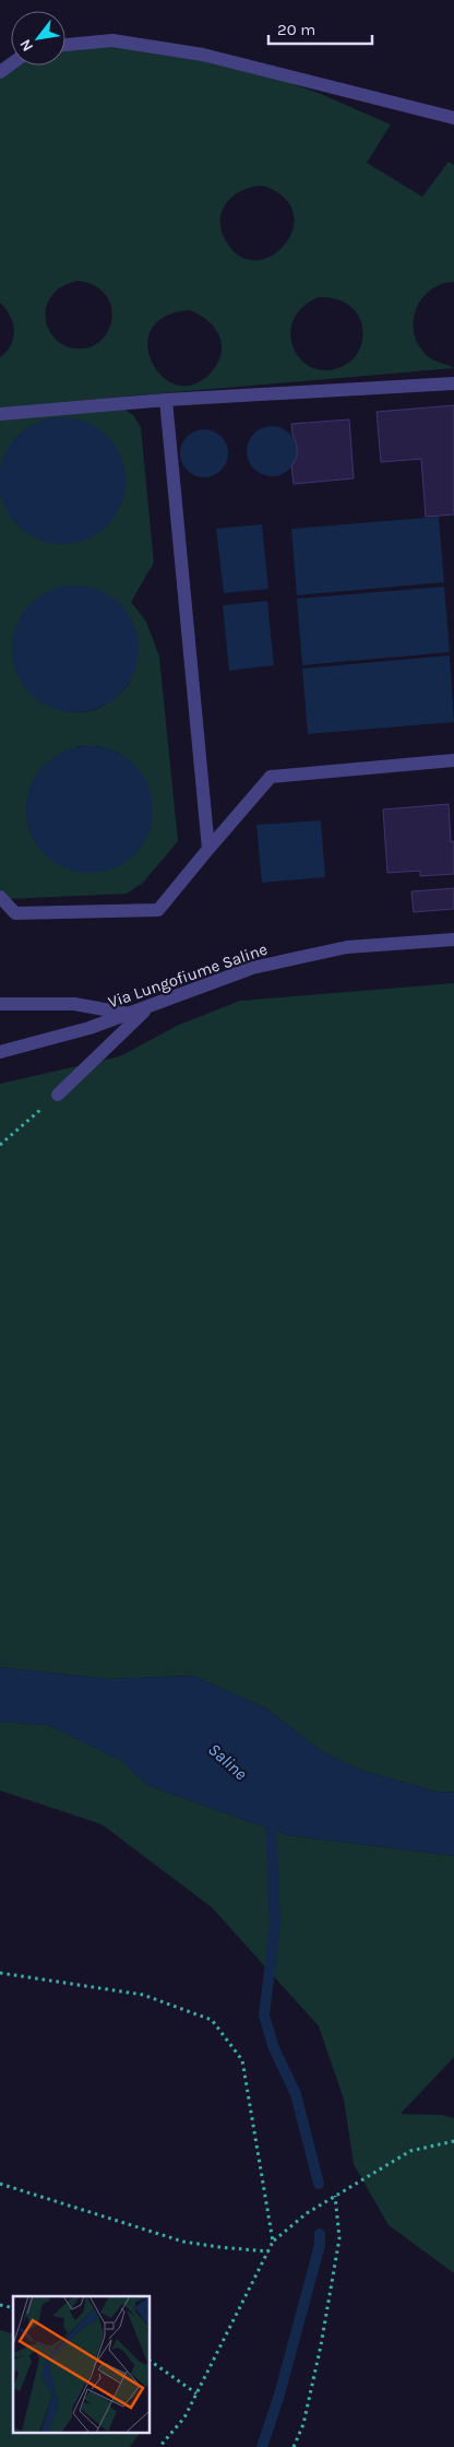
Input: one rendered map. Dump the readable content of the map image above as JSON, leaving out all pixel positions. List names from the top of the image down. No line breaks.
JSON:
{"streets":{"street":["Via Lungofiume Saline"]},"water":["Saline"],"scale_bar":"20 m","north":"bottom left"}
